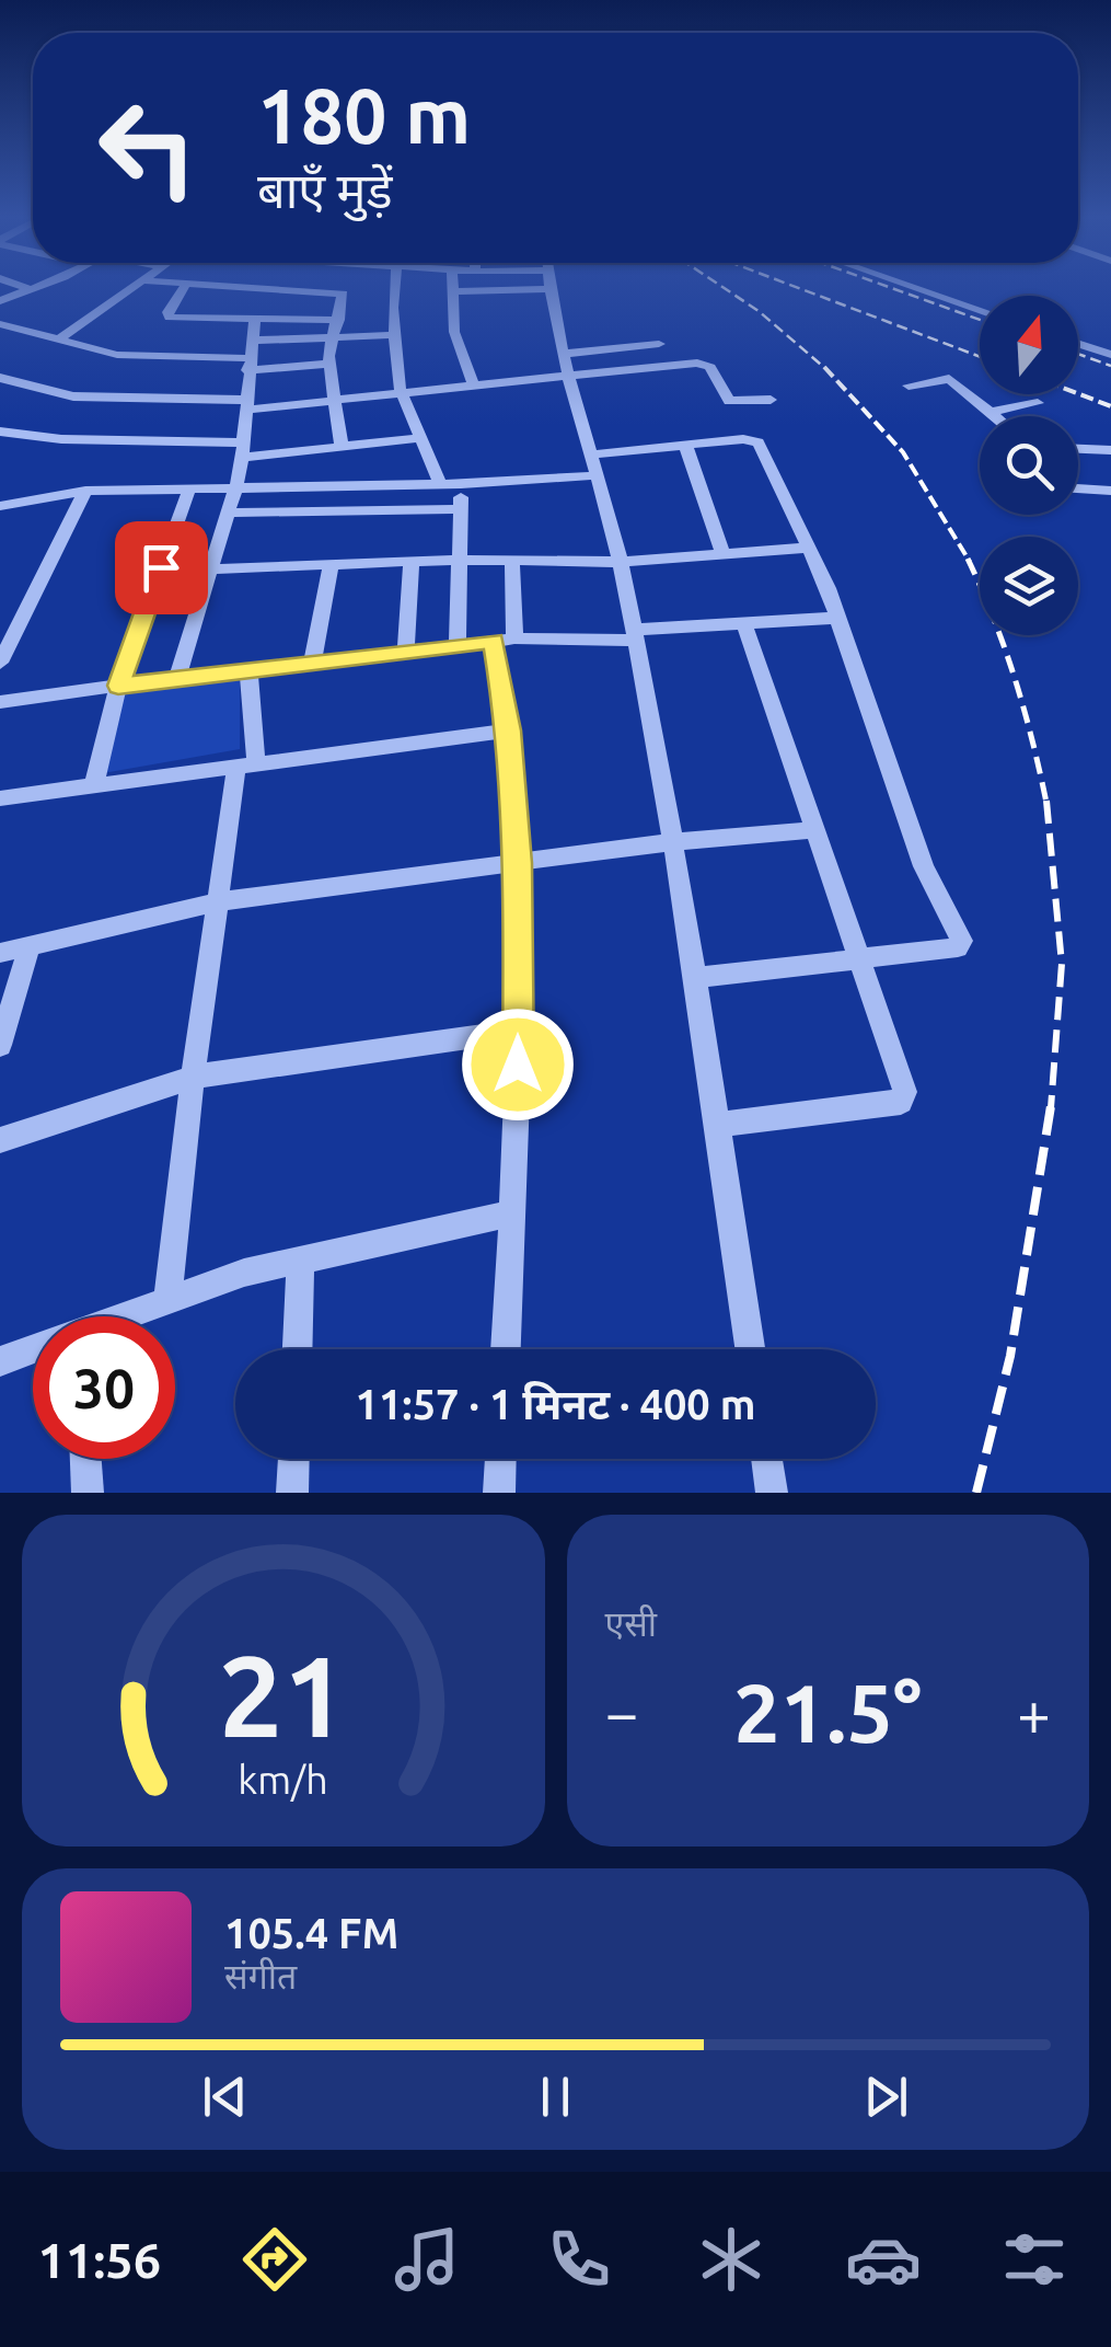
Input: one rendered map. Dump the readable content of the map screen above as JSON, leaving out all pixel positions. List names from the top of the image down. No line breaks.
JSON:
{"north":"top","page":{"turn":["180 m","बाएँ मुड़ें"],"limit":"30","trip":"11:57 · 1 मिनट · 400 m","tile":"एसी","heat":["−","21.5°","+"],"song":["105.4 FM","संगीत"],"tabs":"11:56","gauge":["21","km/h"]}}
